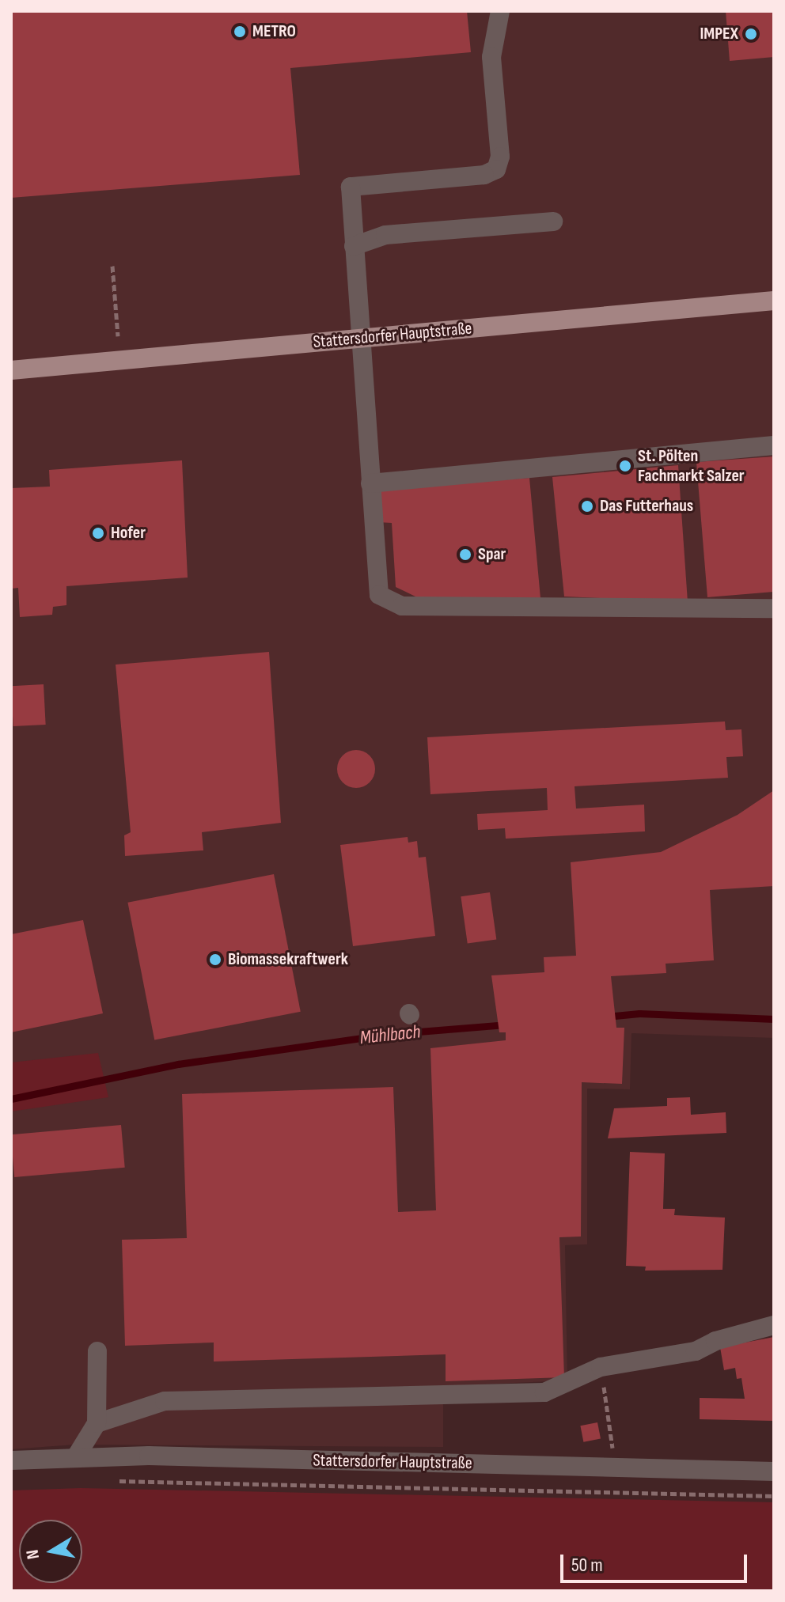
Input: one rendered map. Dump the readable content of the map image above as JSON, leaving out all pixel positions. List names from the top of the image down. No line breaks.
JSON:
{"streets":{"main road":["Stattersdorfer Hauptstraße"]},"water":["Mühlbach"],"places":["METRO","IMPEX","St. Pölten Fachmarkt Salzer","Das Futterhaus","Hofer","Spar","Biomassekraftwerk"],"scale_bar":"50 m","north":"left"}
